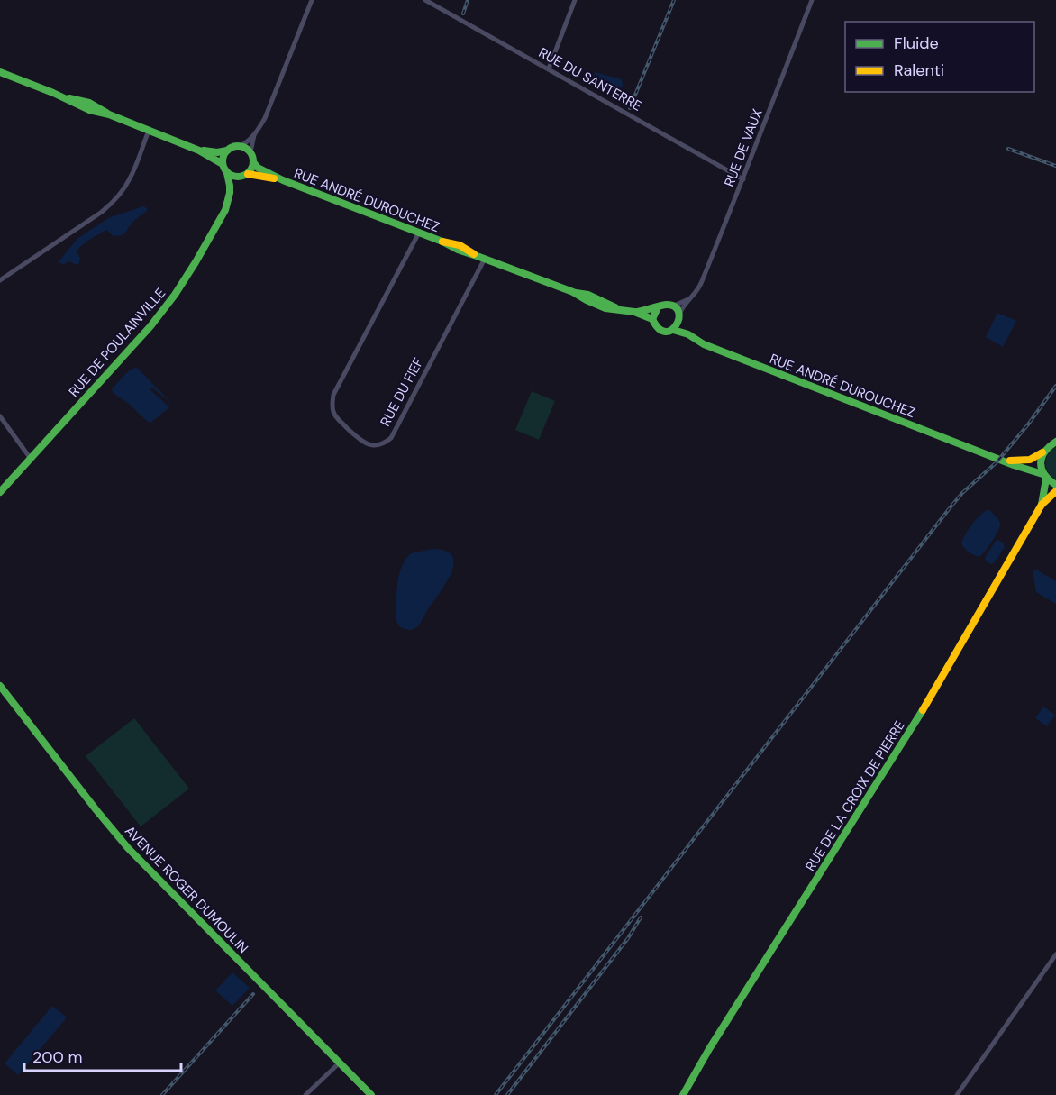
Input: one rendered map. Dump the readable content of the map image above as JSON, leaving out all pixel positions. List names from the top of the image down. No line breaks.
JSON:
{"streets":{"main road":["RUE ANDRÉ DUROUCHEZ","RUE DE POULAINVILLE","RUE DE LA CROIX DE PIERRE","AVENUE ROGER DUMOULIN"],"street":["RUE DU SANTERRE","RUE DE VAUX","RUE DU FIEF"]},"crossings":[["RUE DU SANTERRE","RUE DE VAUX"],["RUE DE VAUX","RUE ANDRÉ DUROUCHEZ"],["RUE ANDRÉ DUROUCHEZ","RUE DE POULAINVILLE"],["RUE ANDRÉ DUROUCHEZ","RUE DU FIEF"],["RUE ANDRÉ DUROUCHEZ","RUE DE LA CROIX DE PIERRE"]],"legend":["Fluide","Ralenti"],"scale_bar":"200 m"}
